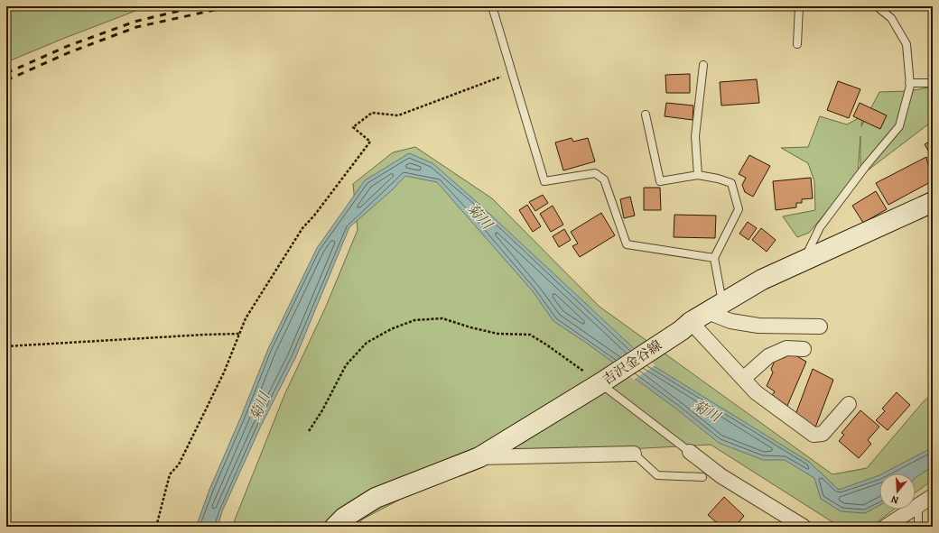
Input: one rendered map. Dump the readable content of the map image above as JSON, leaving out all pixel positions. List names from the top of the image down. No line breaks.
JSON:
{"streets":{"main road":["吉沢金谷線"]},"water":["菊川"],"north":"bottom"}
